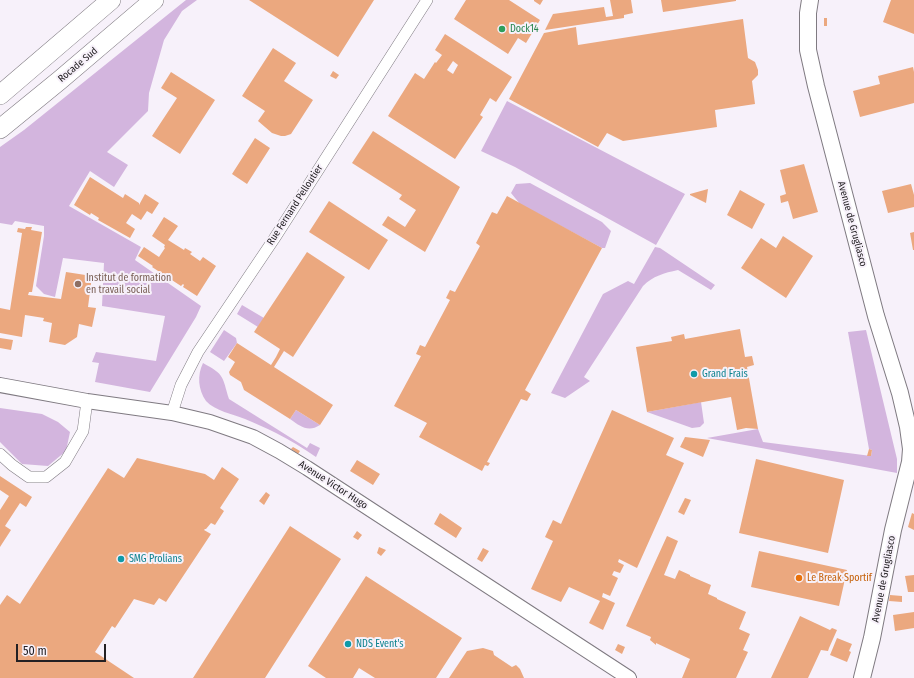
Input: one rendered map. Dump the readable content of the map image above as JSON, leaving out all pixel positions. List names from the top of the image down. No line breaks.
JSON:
{"streets":{"highway":["Rocade Sud"],"main road":["Avenue de Grugliasco"],"street":["Rue Fernand Pelloutier","Avenue Victor Hugo"]},"crossings":[["Rue Fernand Pelloutier","Avenue Victor Hugo"]],"places":["Dock14","Institut de formation en travail social","Grand Frais","SMG Prolians","Le Break Sportif","NDS Event's"],"scale_bar":"50 m"}
